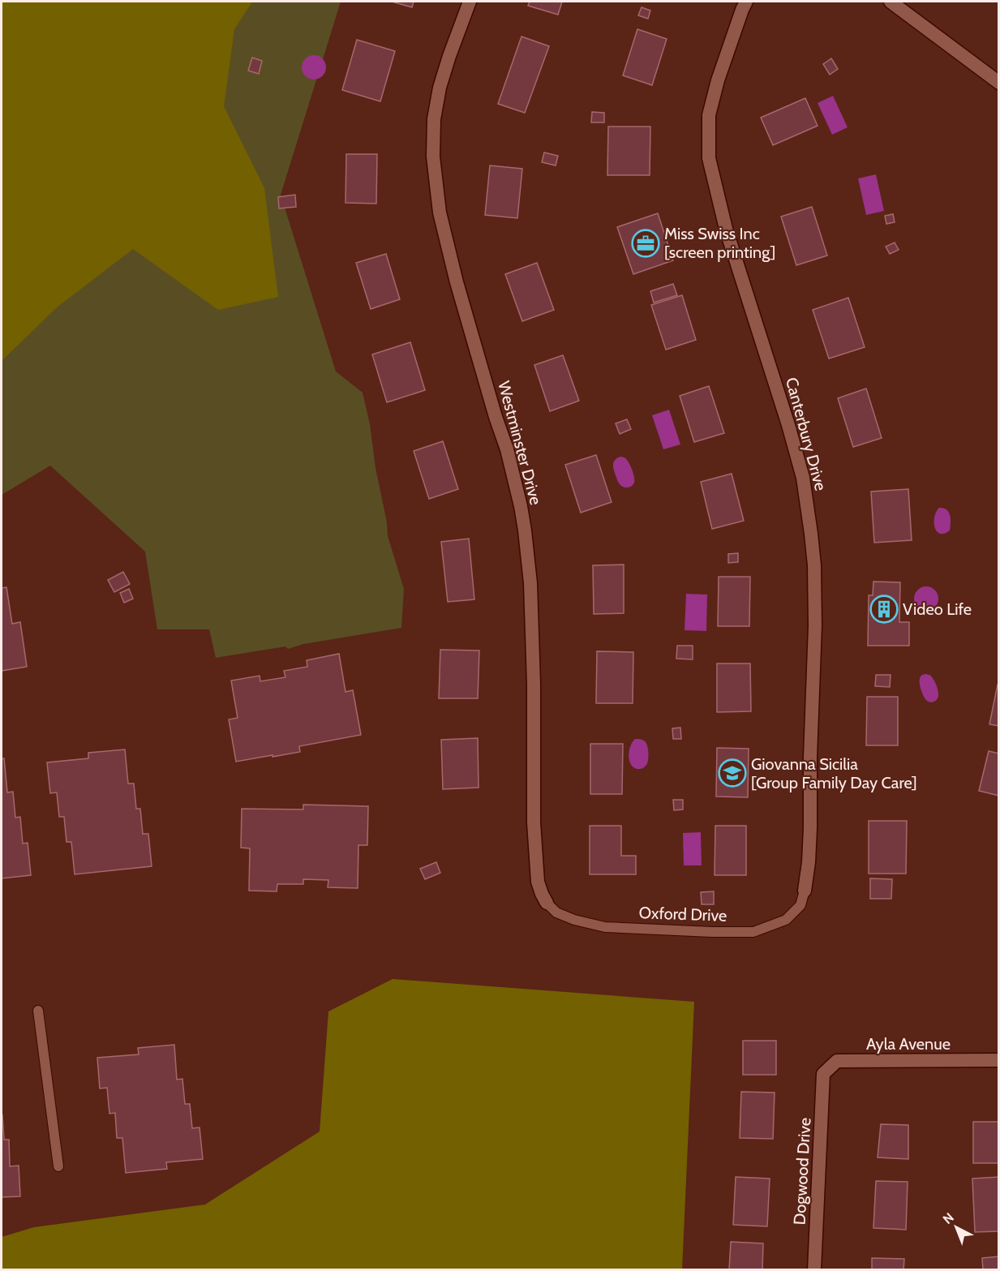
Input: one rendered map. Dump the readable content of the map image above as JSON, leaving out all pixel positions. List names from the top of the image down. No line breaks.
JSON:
{"streets":{"street":["Canterbury Drive","Westminster Drive","Ayla Avenue","Dogwood Drive"],"lane":["Oxford Drive"]},"crossings":[["Canterbury Drive","Oxford Drive"],["Westminster Drive","Oxford Drive"],["Ayla Avenue","Dogwood Drive"]],"places":{"office":["Miss Swiss Inc [screen printing]"],"building":["Video Life"],"school or university":["Giovanna Sicilia [Group Family Day Care]"]},"north":"top left"}
